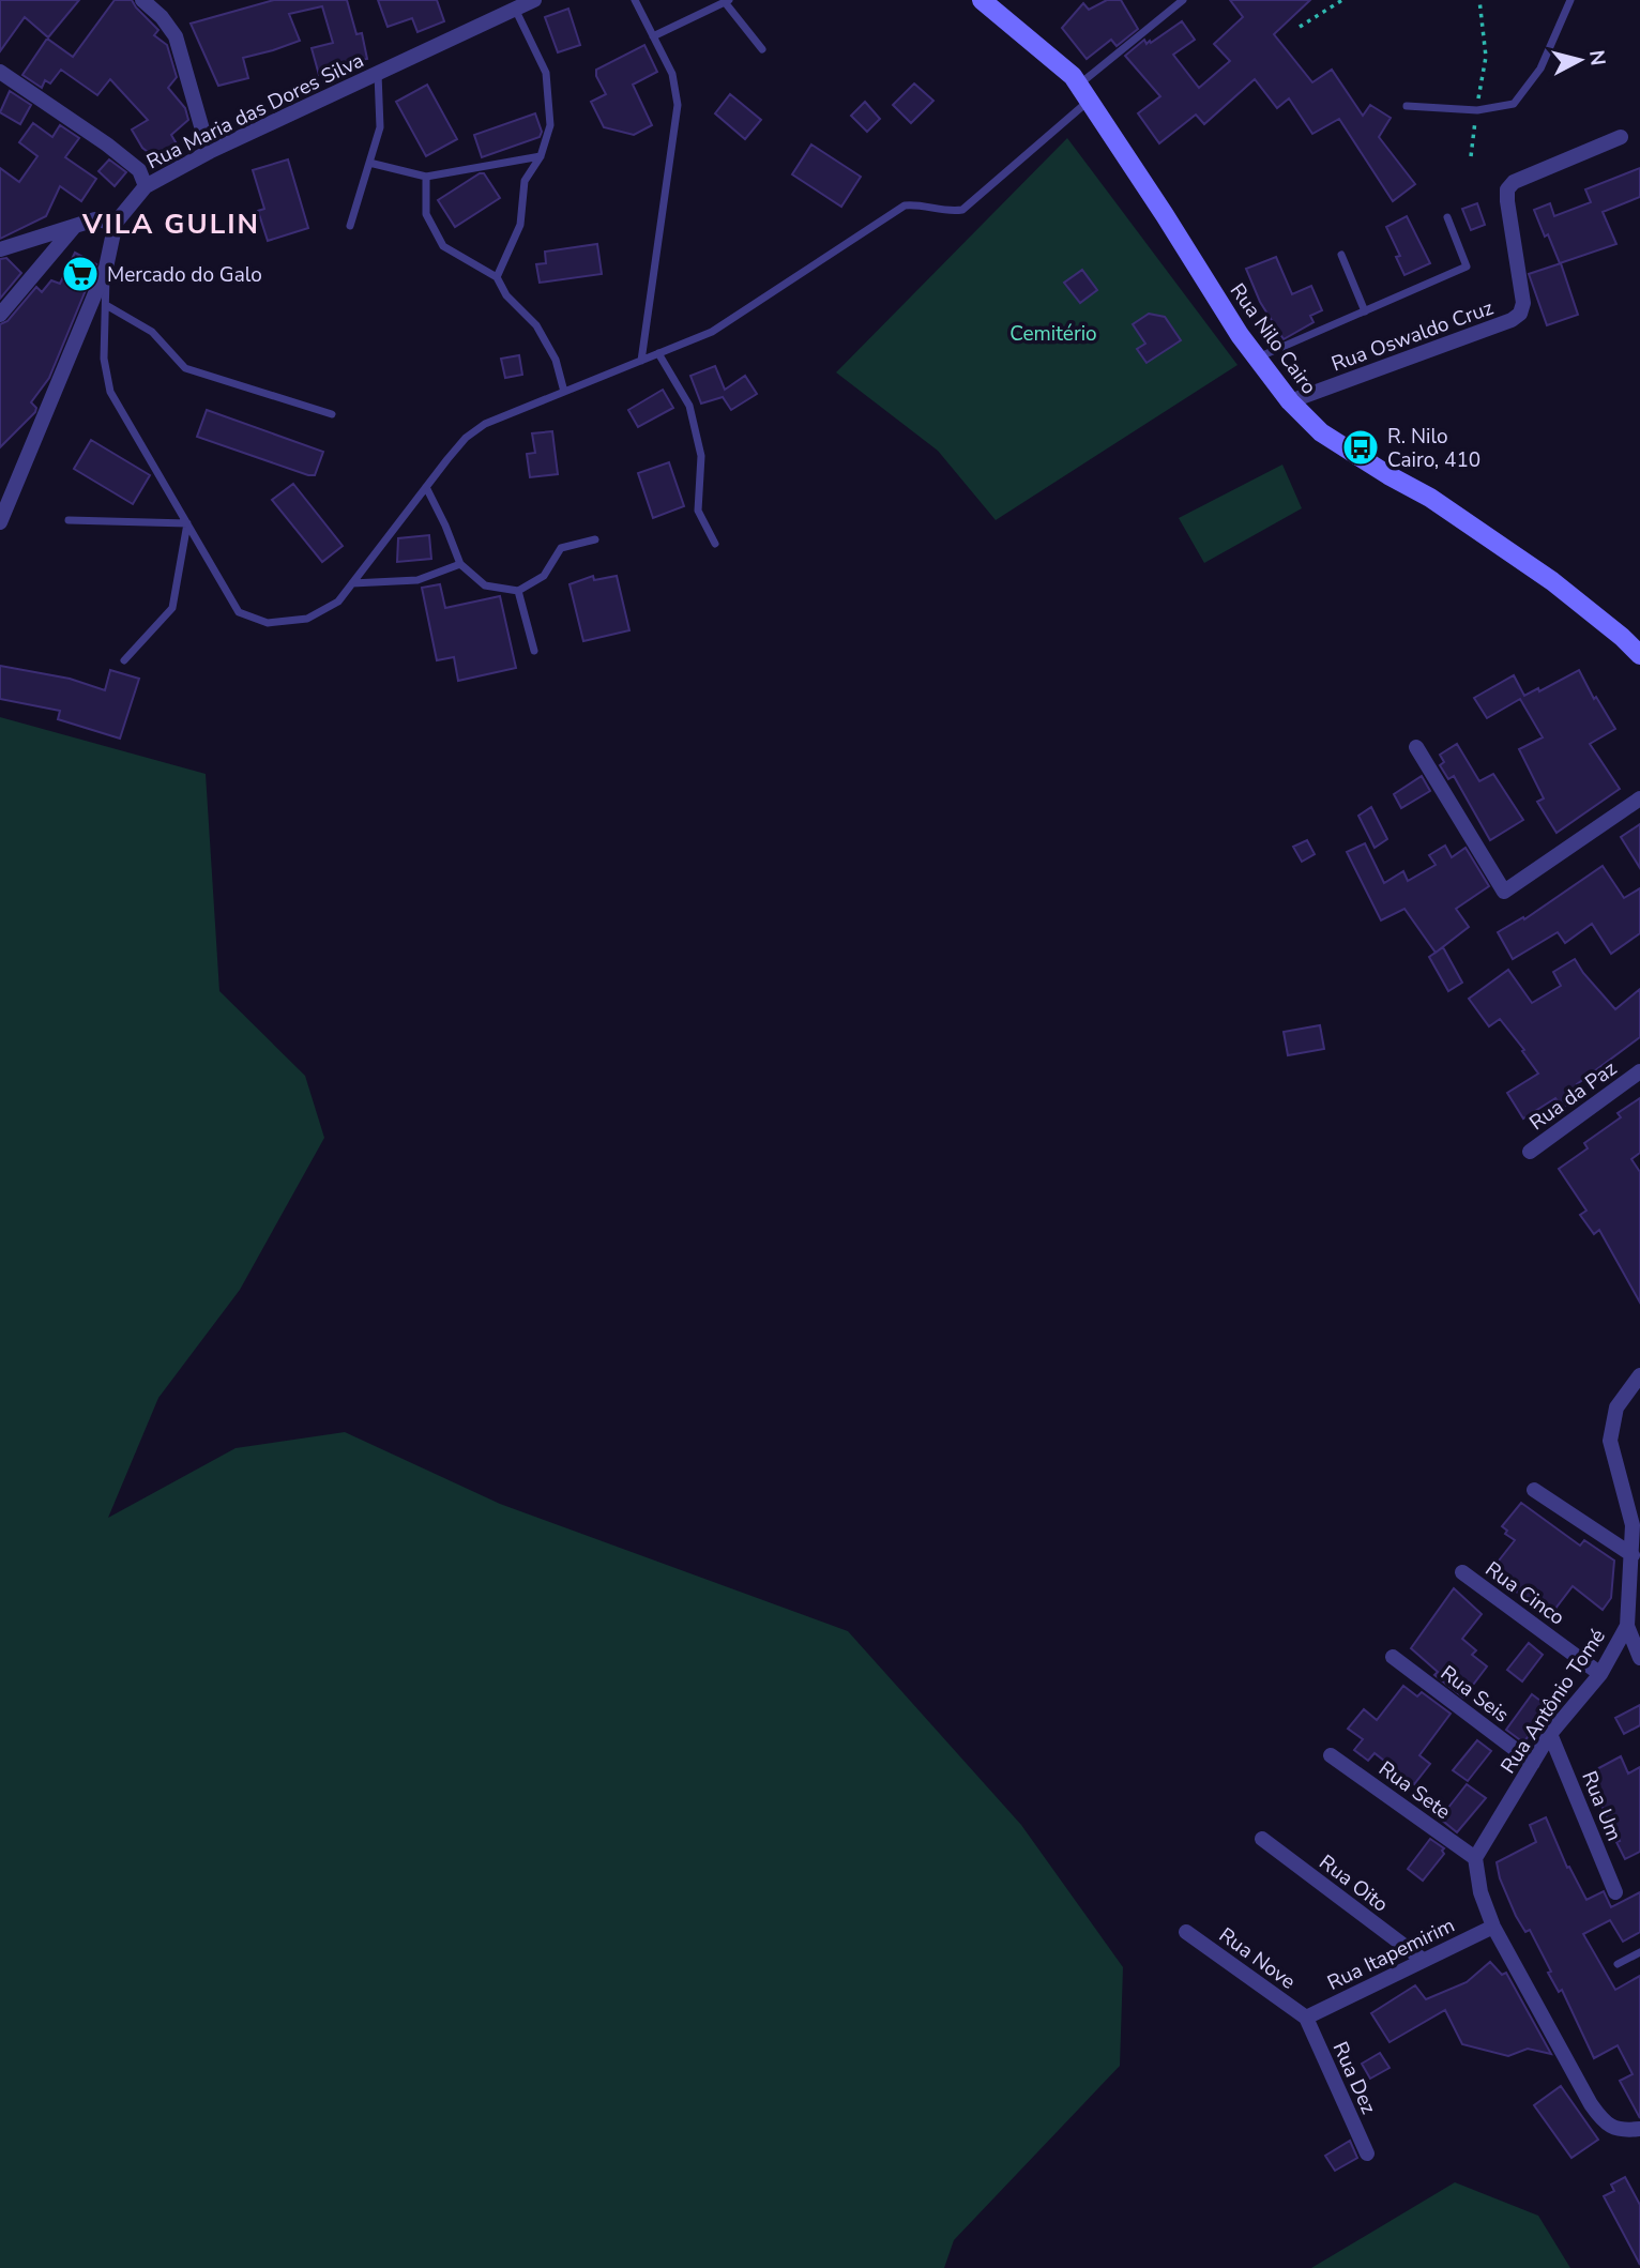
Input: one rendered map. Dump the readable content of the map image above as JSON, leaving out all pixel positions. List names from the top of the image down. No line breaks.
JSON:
{"streets":{"street":["Rua Maria das Dores Silva","Rua Oswaldo Cruz","Rua Nilo Cairo","Rua da Paz","Rua Cinco","Rua Seis","Rua Antônio Tomé","Rua Sete","Rua Um","Rua Oito","Rua Itapemirim","Rua Nove","Rua Dez"]},"crossings":[["Rua Oswaldo Cruz","Rua Nilo Cairo"],["Rua Cinco","Rua Antônio Tomé"],["Rua Seis","Rua Antônio Tomé"],["Rua Antônio Tomé","Rua Sete"],["Rua Antônio Tomé","Rua Um"],["Rua Oito","Rua Itapemirim"],["Rua Itapemirim","Rua Nove"],["Rua Itapemirim","Rua Dez"],["Rua Nove","Rua Dez"]],"districts":["VILA GULIN"],"parks":["Cemitério"],"places":{"supermarket":["Mercado do Galo"],"bus stop":["R. Nilo Cairo, 410"]},"north":"right"}
